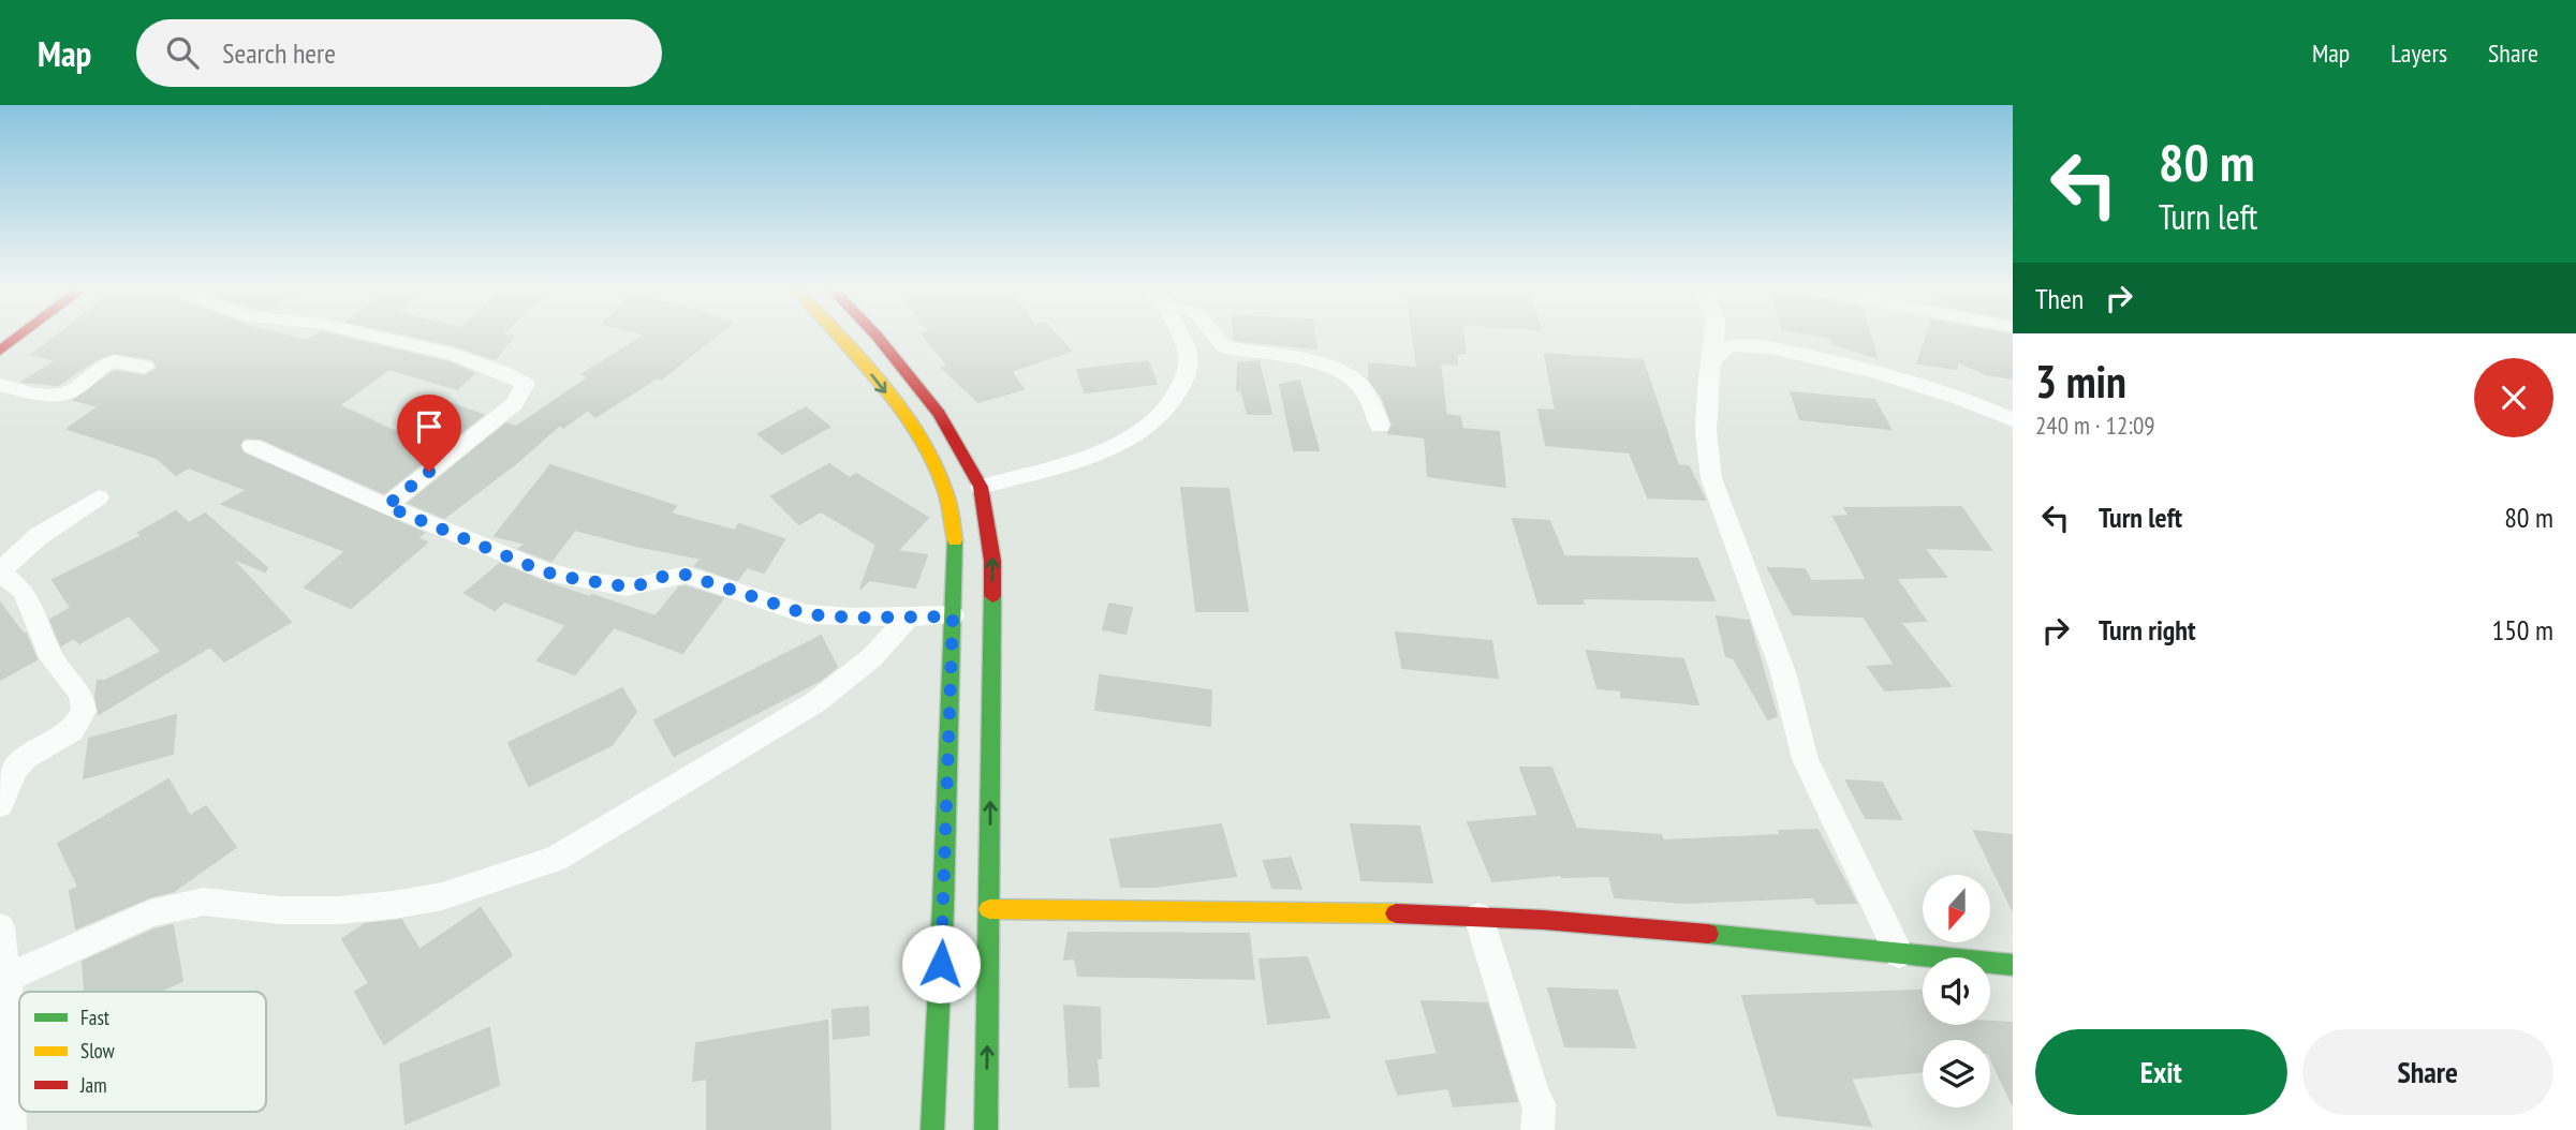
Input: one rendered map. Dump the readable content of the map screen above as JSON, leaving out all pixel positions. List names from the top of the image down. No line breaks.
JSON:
{"legend":["Fast","Slow","Jam"],"north":"bottom","page":{"header":"Map","search":"Search here","nav":["Map","Layers","Share"],"turn":["80 m","Turn left"],"then":"Then","heading":["3 min","240 m · 12:09"],"list":[{"name":"Turn left","value":"80 m"},{"name":"Turn right","value":"150 m"}],"buttons":["Exit","Share"]}}
